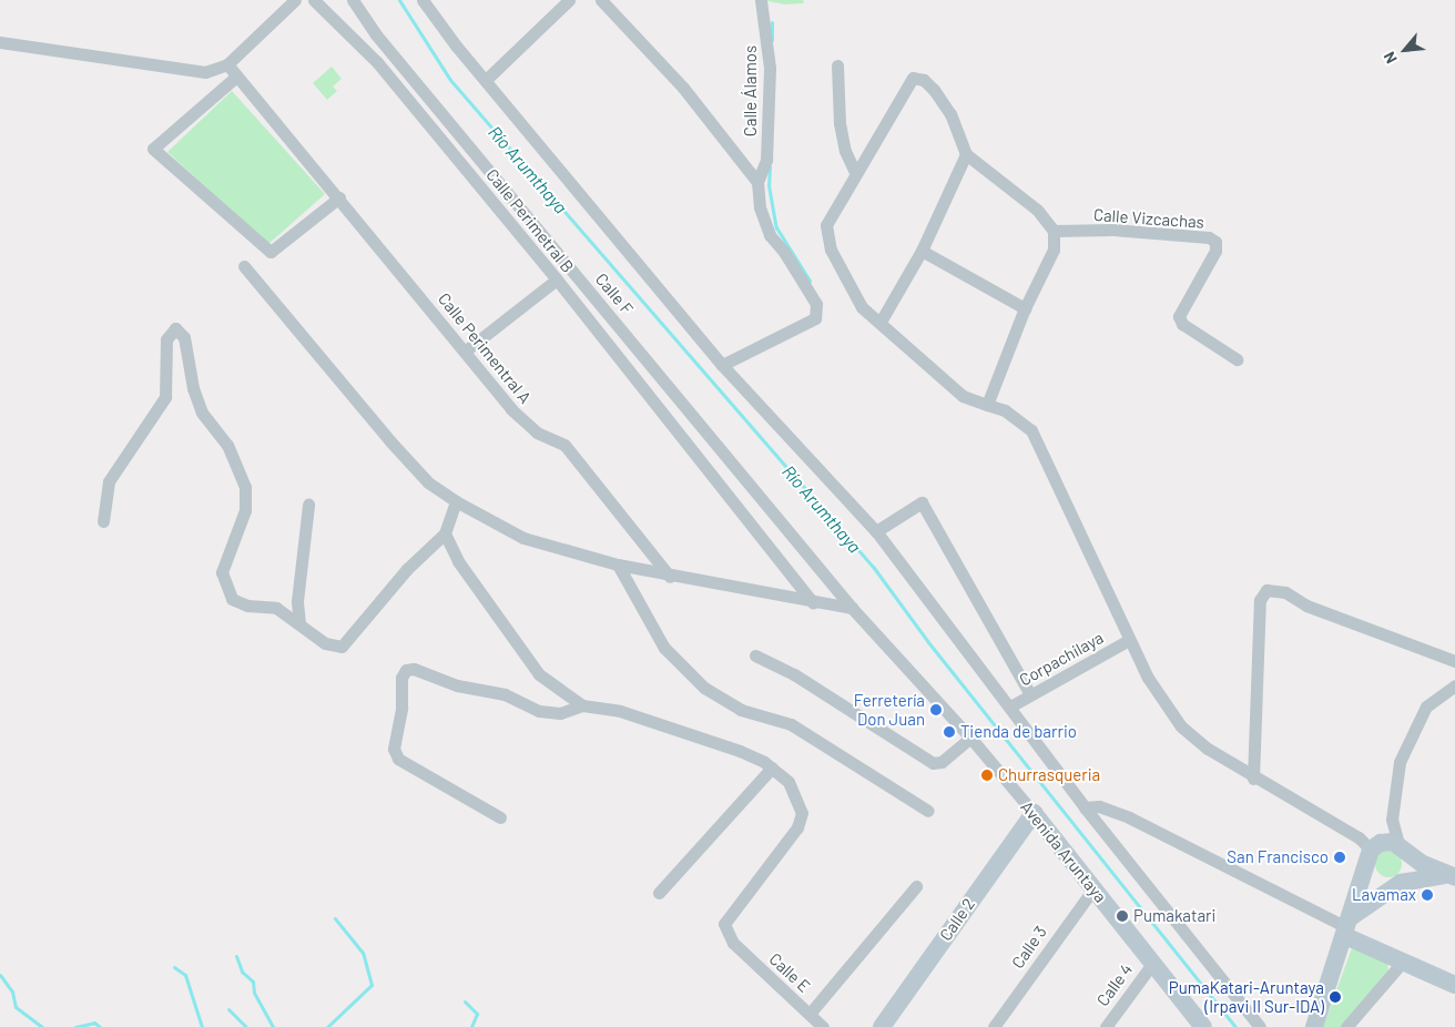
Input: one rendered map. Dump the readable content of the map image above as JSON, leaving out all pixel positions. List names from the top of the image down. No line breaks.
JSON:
{"streets":{"main road":["Avenida Aruntaya","Calle 2"],"street":["Calle Álamos","Calle Vizcachas","Calle Perimetral B","Calle F","Calle Perimentral A","Corpachilaya","Calle 3","Calle E","Calle 4"]},"crossings":[["Calle F","Avenida Aruntaya"],["Avenida Aruntaya","Calle 2"],["Avenida Aruntaya","Calle 3"],["Avenida Aruntaya","Calle 4"]],"water":["Río Arumthaya"],"places":["Ferretería Don Juan","Tienda de barrio","Churrasqueria","San Francisco","Lavamax","Pumakatari","PumaKatari-Aruntaya (Irpavi II Sur-IDA)"],"north":"bottom left"}
